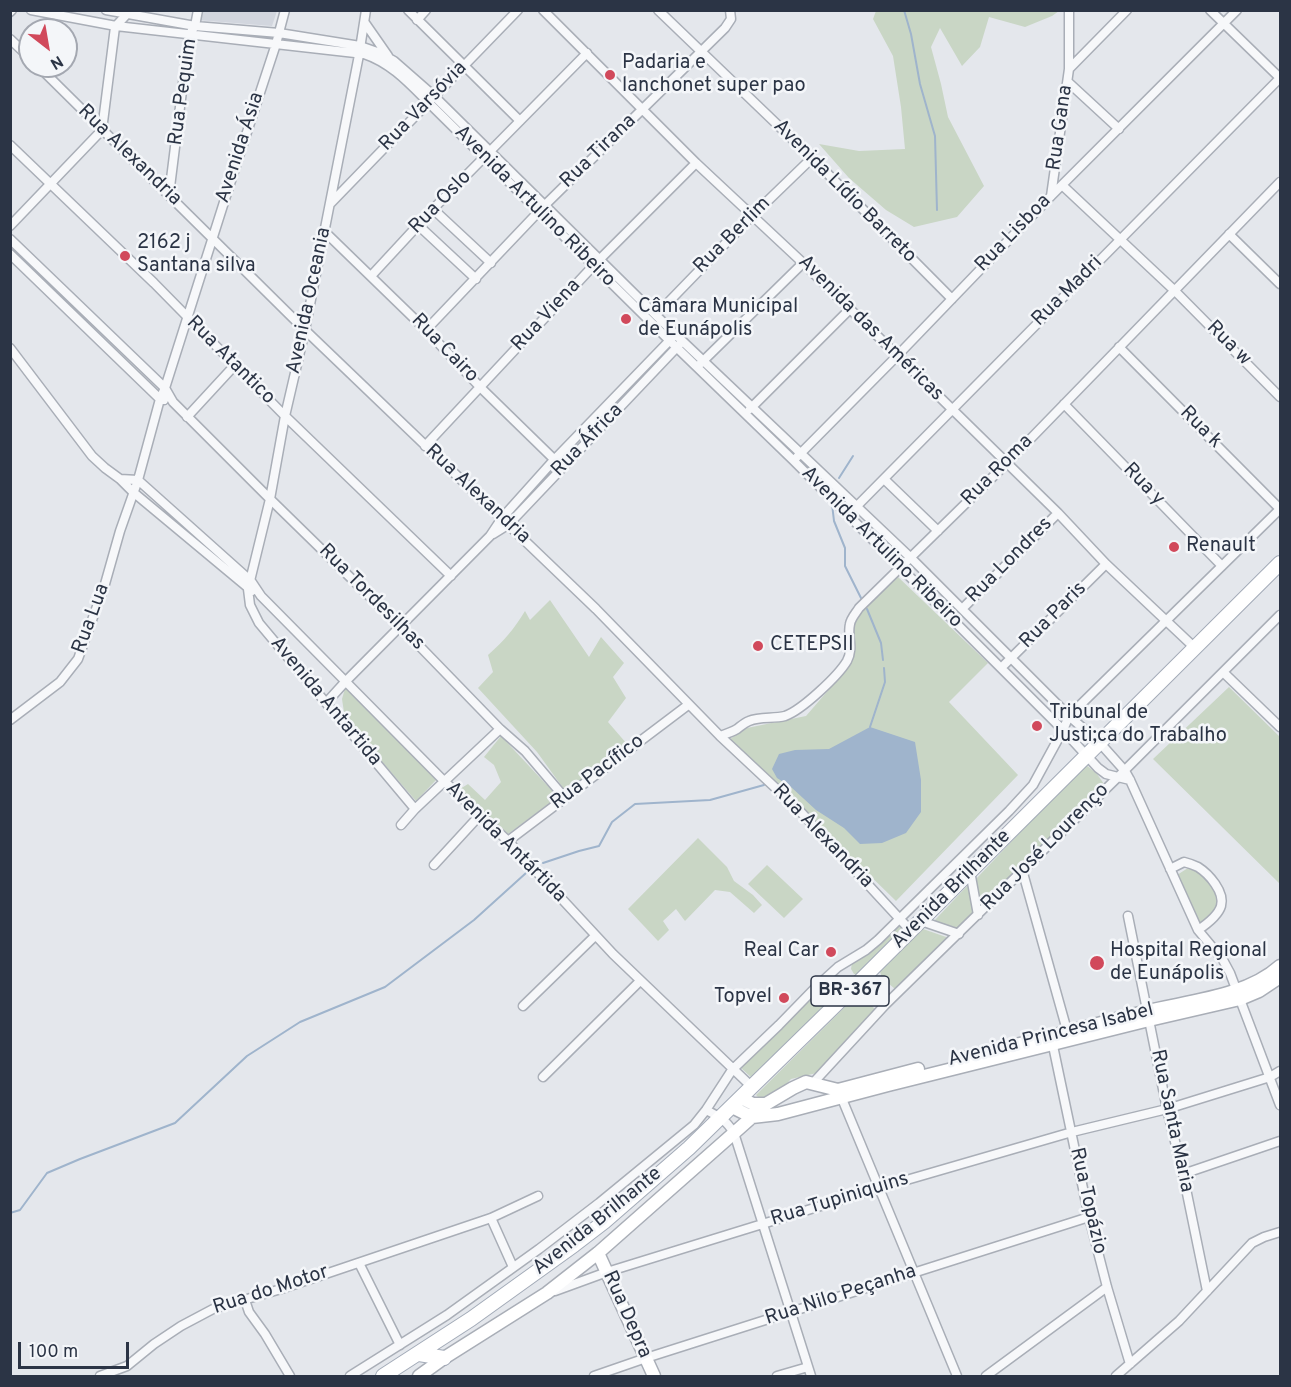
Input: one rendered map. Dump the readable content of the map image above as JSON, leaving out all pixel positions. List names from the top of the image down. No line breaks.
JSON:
{"streets":{"main road":["Avenida Brilhante","BR-367","Avenida Princesa Isabel","Rua Tupiniquins","Rua Depra"],"street":["Rua Pequim","Rua Varsóvia","Rua Gana","Avenida Ásia","Rua Tirana","Rua Alexandria","Avenida Lídio Barreto","Rua Oslo","Avenida Artulino Ribeiro","Rua Lisboa","Rua Berlim","Rua Madri","Avenida Oceania","Rua Viena","Avenida das Américas","Rua w","Rua Cairo","Rua Atantico","Rua k","Rua África","Rua Roma","Rua y","Rua Londres","Rua Tordesilhas","Rua Paris","Rua Lua","Avenida Antartida","Rua Pacífico","Avenida Antártida","Rua José Lourenço","Rua Santa Maria","Rua Topázio","Rua do Motor","Rua Nilo Peçanha"]},"crossings":[["Rua Pequim","Rua Alexandria"],["Rua Pequim","Avenida Artulino Ribeiro"],["Rua Varsóvia","Avenida Artulino Ribeiro"],["Rua Varsóvia","Avenida Oceania"],["Rua Gana","Rua Lisboa"],["Avenida Ásia","Rua Alexandria"],["Avenida Ásia","Avenida Artulino Ribeiro"],["Avenida Ásia","Rua Atantico"],["Avenida Ásia","Rua Tordesilhas"],["Avenida Ásia","Rua Lua"],["Avenida Ásia","Avenida Antártida"],["Rua Tirana","Avenida Lídio Barreto"],["Rua Tirana","Avenida Artulino Ribeiro"],["Rua Tirana","Avenida das Américas"],["Rua Tirana","Rua Cairo"],["Rua Alexandria","Avenida Oceania"],["Rua Alexandria","Rua Viena"],["Rua Alexandria","Rua África"],["Rua Alexandria","Rua Roma"],["Rua Alexandria","Rua Pacífico"],["Rua Alexandria","Avenida Brilhante"],["Avenida Lídio Barreto","Rua Lisboa"],["Avenida Lídio Barreto","Rua Berlim"],["Rua Oslo","Avenida Artulino Ribeiro"],["Rua Oslo","Avenida das Américas"],["Rua Oslo","Rua Cairo"],["Avenida Artulino Ribeiro","Rua Lisboa"],["Avenida Artulino Ribeiro","Rua Berlim"],["Avenida Artulino Ribeiro","Rua Madri"],["Avenida Artulino Ribeiro","Avenida Oceania"],["Avenida Artulino Ribeiro","Rua Viena"],["Avenida Artulino Ribeiro","Rua África"],["Avenida Artulino Ribeiro","Rua Roma"],["Avenida Artulino Ribeiro","Rua Londres"],["Avenida Artulino Ribeiro","Rua Paris"],["Avenida Artulino Ribeiro","Rua José Lourenço"],["Avenida Artulino Ribeiro","Avenida Brilhante"],["Avenida Artulino Ribeiro","Avenida Princesa Isabel"],["Avenida Artulino Ribeiro","Rua Tupiniquins"],["Rua Lisboa","Avenida das Américas"],["Rua Lisboa","Rua w"],["Rua Berlim","Avenida das Américas"],["Rua Madri","Avenida das Américas"],["Rua Madri","Rua w"],["Avenida Oceania","Rua Cairo"],["Avenida Oceania","Rua Atantico"],["Avenida Oceania","Rua Tordesilhas"],["Avenida Oceania","Avenida Antartida"],["Avenida Oceania","Avenida Antártida"],["Rua Viena","Avenida das Américas"],["Rua Viena","Rua Cairo"],["Avenida das Américas","Rua Roma"],["Avenida das Américas","Rua Londres"],["Avenida das Américas","Rua Paris"],["Avenida das Américas","Avenida Brilhante"],["Rua w","Rua Roma"],["Rua Cairo","Rua África"],["Rua Atantico","Rua África"],["Rua k","Rua Roma"],["Rua África","Rua Tordesilhas"],["Rua África","Avenida Antartida"],["Rua África","Avenida Antártida"],["Rua Roma","Rua y"],["Rua Tordesilhas","Rua Pacífico"],["Rua Lua","Avenida Antártida"],["Avenida Antartida","Avenida Antártida"],["Rua Pacífico","Avenida Antártida"],["Avenida Antártida","Avenida Brilhante"],["Rua José Lourenço","Avenida Princesa Isabel"],["Avenida Princesa Isabel","Rua Santa Maria"],["Avenida Princesa Isabel","Rua Topázio"],["Rua Santa Maria","Rua Tupiniquins"],["Rua Tupiniquins","Rua Topázio"],["Rua Tupiniquins","Rua Depra"],["Rua Topázio","Rua Nilo Peçanha"],["Rua Nilo Peçanha","Rua Depra"]],"places":["Padaria e lanchonet super pao","2162 j Santana silva","Câmara Municipal de Eunápolis","Renault","CETEPSII","Tribunal de Justi;ca do Trabalho","Real Car","Hospital Regional de Eunápolis","Topvel"],"scale_bar":"100 m","north":"bottom right"}
